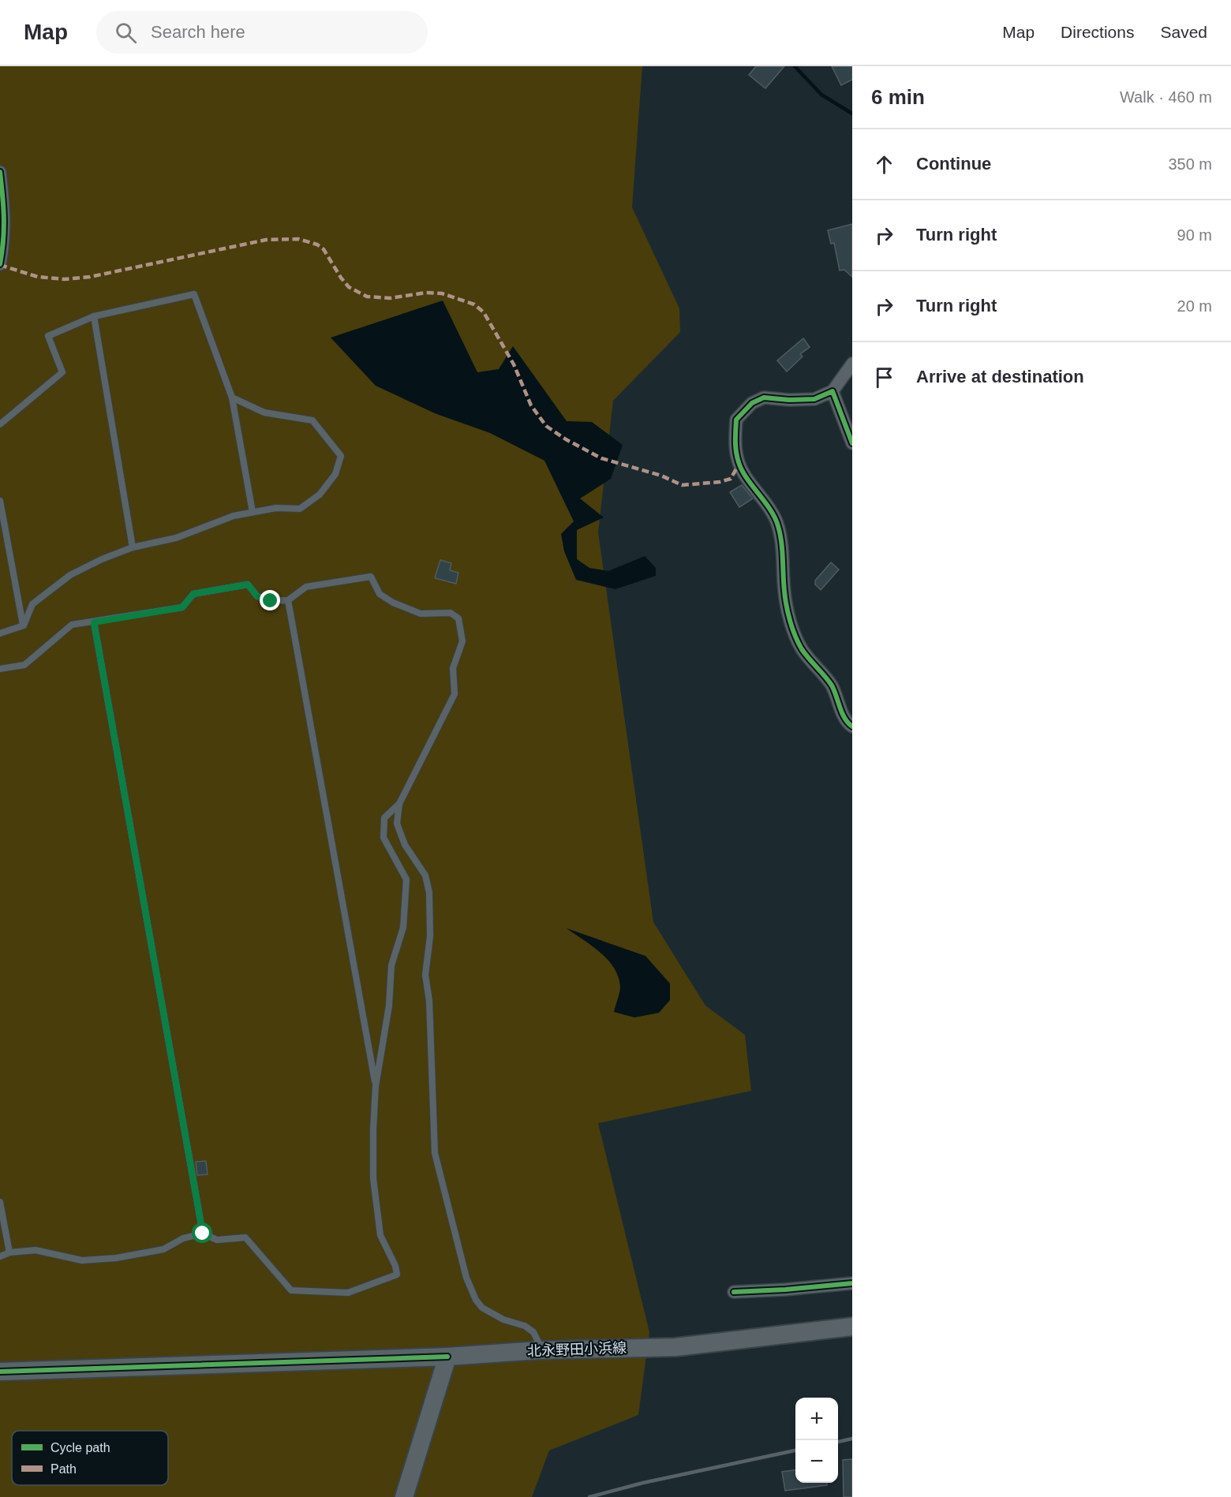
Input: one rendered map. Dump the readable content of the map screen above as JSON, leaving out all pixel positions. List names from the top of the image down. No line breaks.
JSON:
{"streets":{"main road":["北永野田小浜線"]},"legend":["Cycle path","Path"],"page":{"header":"Map","search":"Search here","nav":["Map","Directions","Saved"],"heading":["6 min","Walk · 460 m"],"list":[["Continue","350 m"],["Turn right","90 m"],["Turn right","20 m"],"Arrive at destination"],"map_buttons":["+","−"]}}
